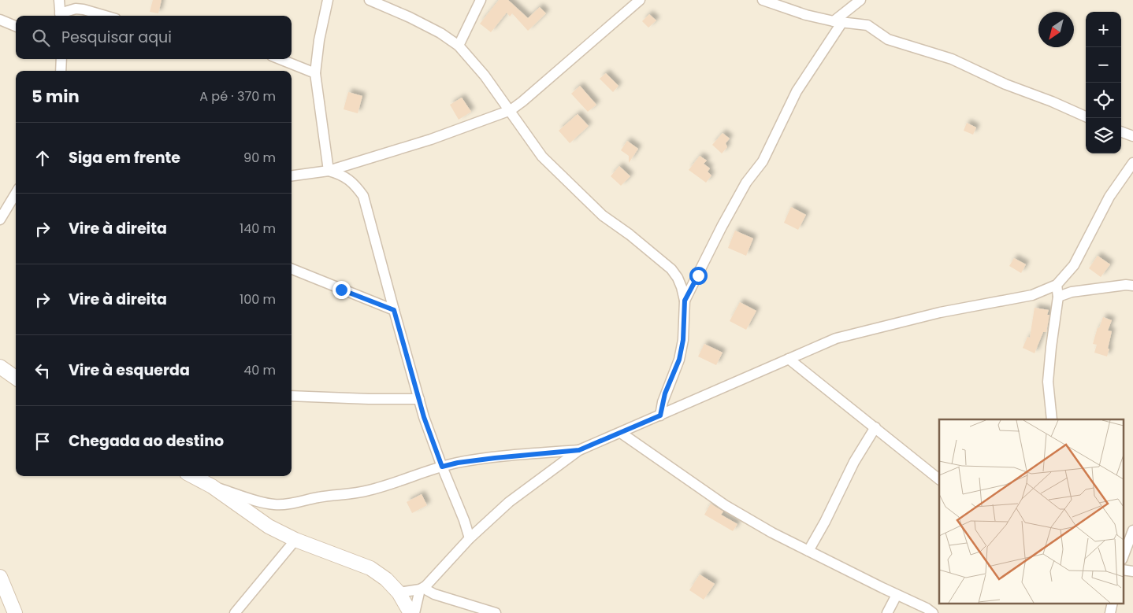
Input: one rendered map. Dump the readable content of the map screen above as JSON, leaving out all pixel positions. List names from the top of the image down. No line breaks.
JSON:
{"north":"bottom left","page":{"map_buttons":["+","−"],"search":"Pesquisar aqui","heading":["5 min","A pé · 370 m"],"list":[["Siga em frente","90 m"],["Vire à direita","140 m"],["Vire à direita","100 m"],["Vire à esquerda","40 m"],"Chegada ao destino"]}}
